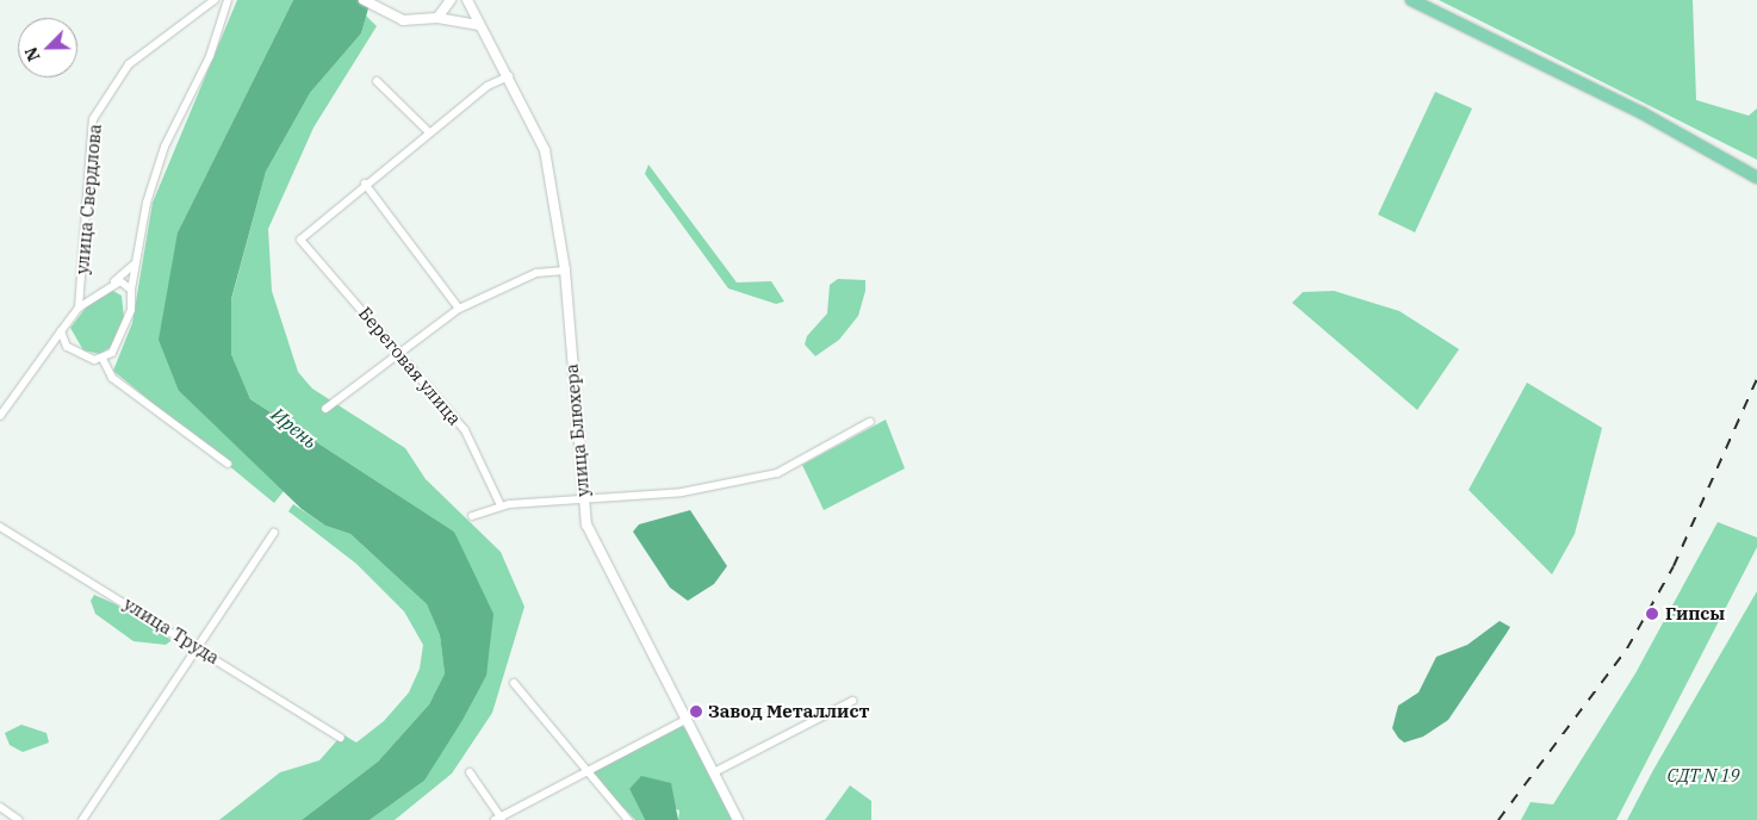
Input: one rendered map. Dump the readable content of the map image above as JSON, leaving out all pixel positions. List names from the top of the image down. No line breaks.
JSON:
{"streets":{"street":["улица Свердлова","Береговая улица","улица Блюхера","улица Труда"]},"water":["Ирень"],"parks":["СДТ N 19"],"places":["Гипсы","Завод Металлист"],"north":"bottom left"}
